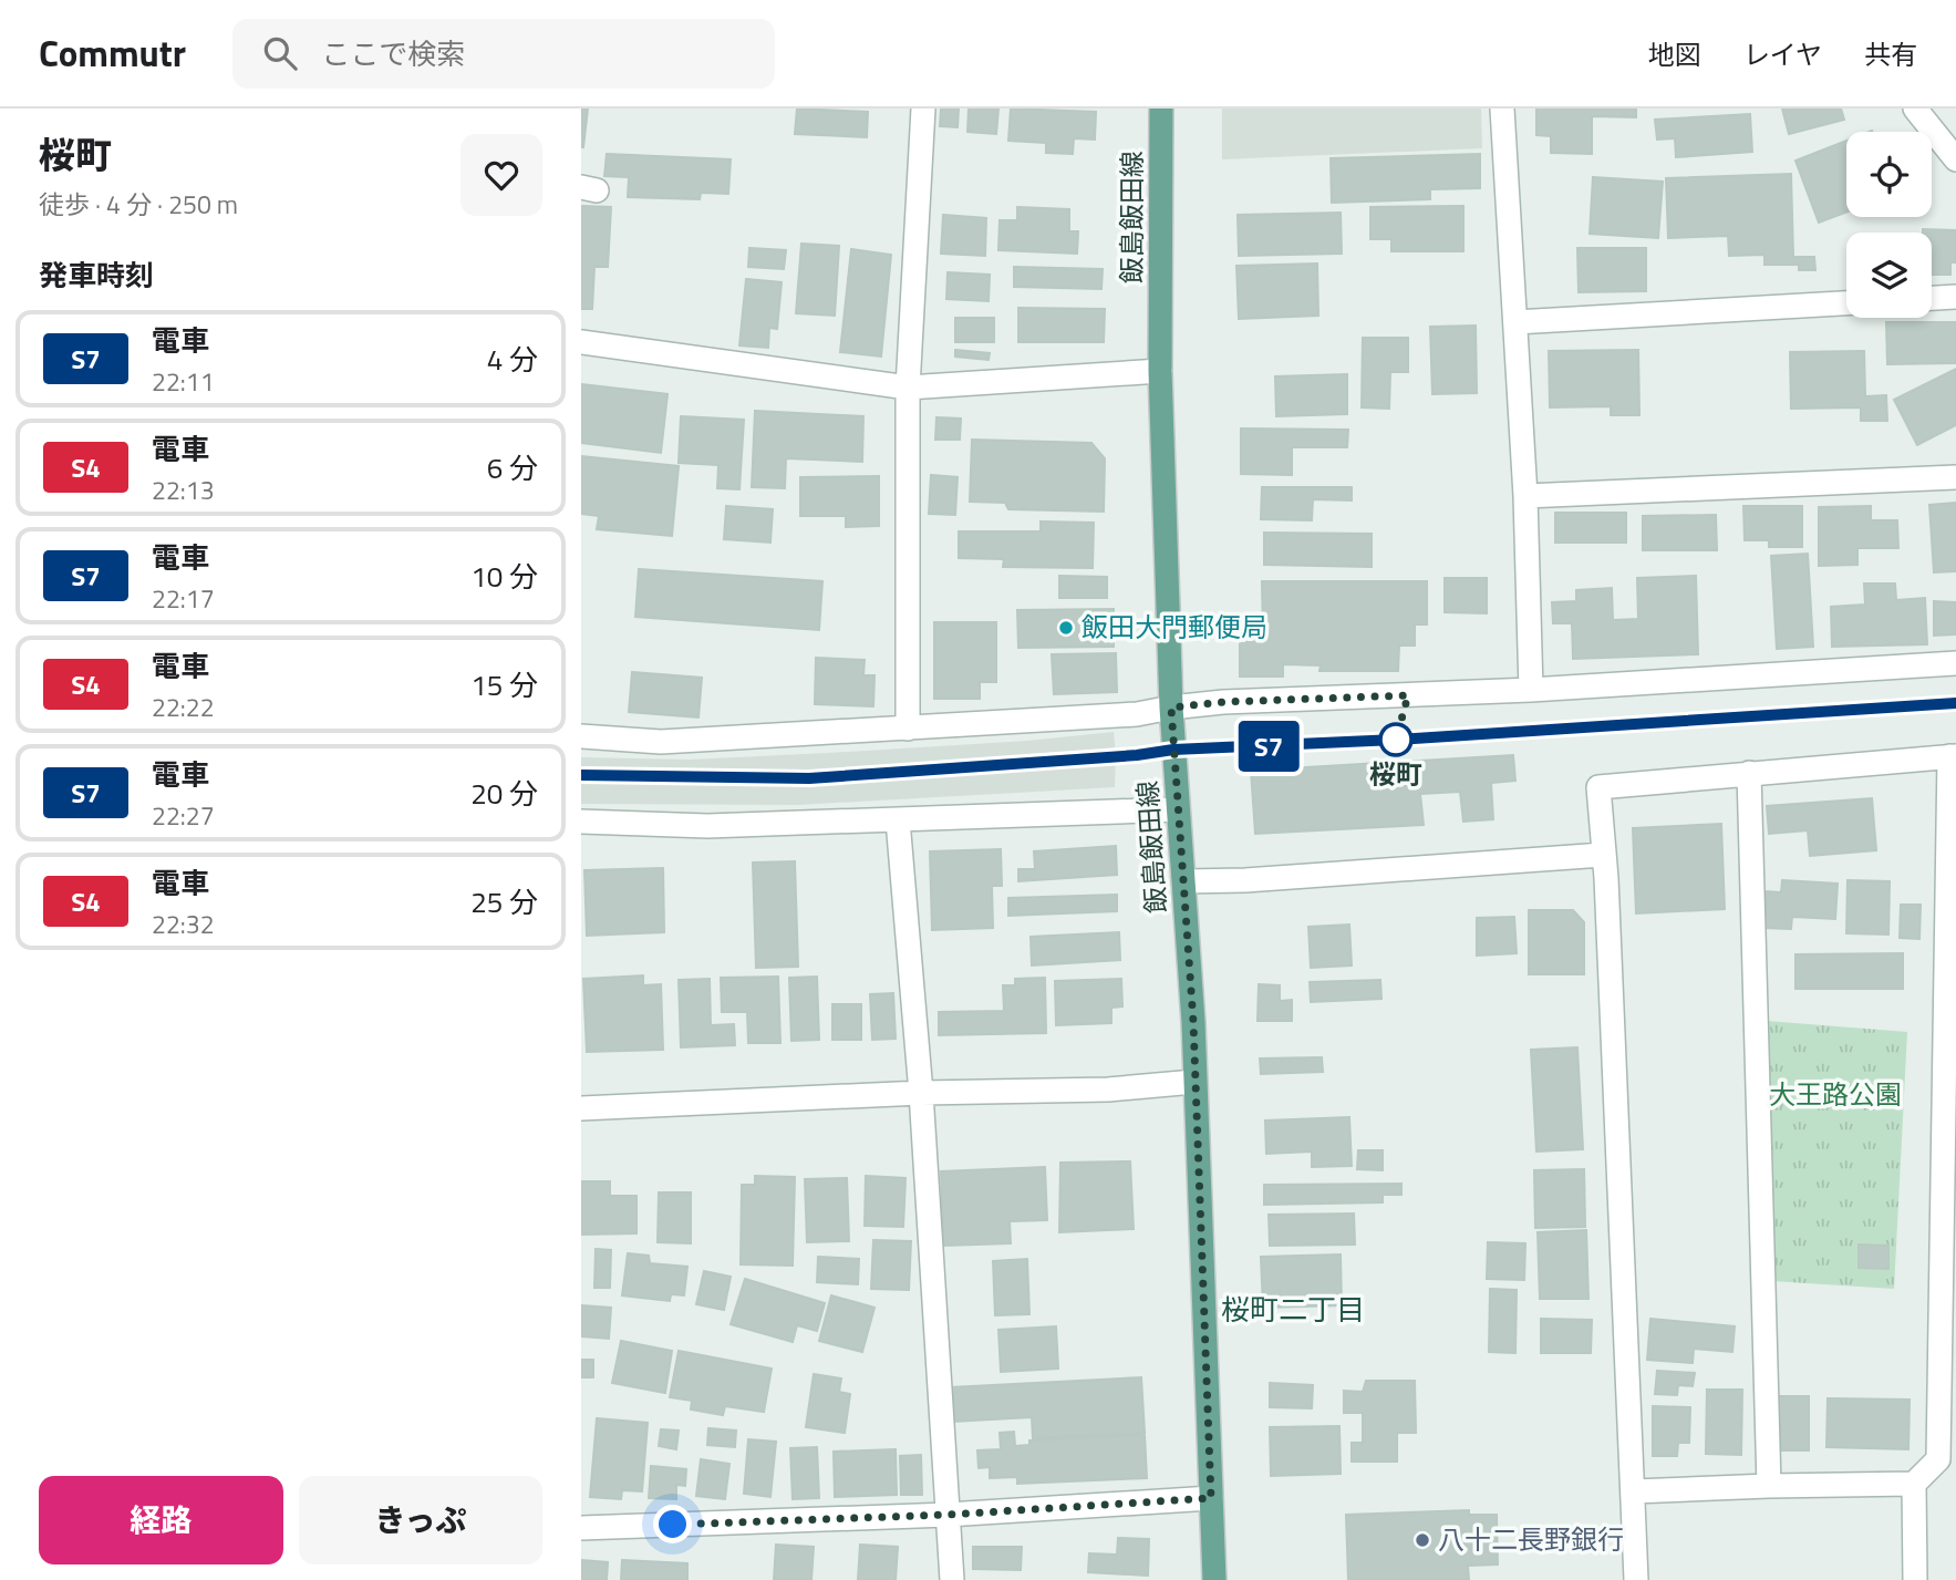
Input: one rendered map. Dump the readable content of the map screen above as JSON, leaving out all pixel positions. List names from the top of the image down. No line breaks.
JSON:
{"streets":{"main road":["飯島飯田線"]},"districts":["桜町二丁目"],"parks":["大王路公園"],"places":["飯田大門郵便局","桜町","八十二長野銀行"],"page":{"header":"Commutr","search":"ここで検索","nav":["地図","レイヤ","共有"],"heading":[["桜町","徒歩 · 4 分 · 250 m"],"発車時刻"],"on_map":"S7","list":[{"mark":"S7","name":"電車","note":"22:11","value":"4 分"},{"mark":"S4","name":"電車","note":"22:13","value":"6 分"},{"mark":"S7","name":"電車","note":"22:17","value":"10 分"},{"mark":"S4","name":"電車","note":"22:22","value":"15 分"},{"mark":"S7","name":"電車","note":"22:27","value":"20 分"},{"mark":"S4","name":"電車","note":"22:32","value":"25 分"}],"buttons":["経路","きっぷ"]}}
